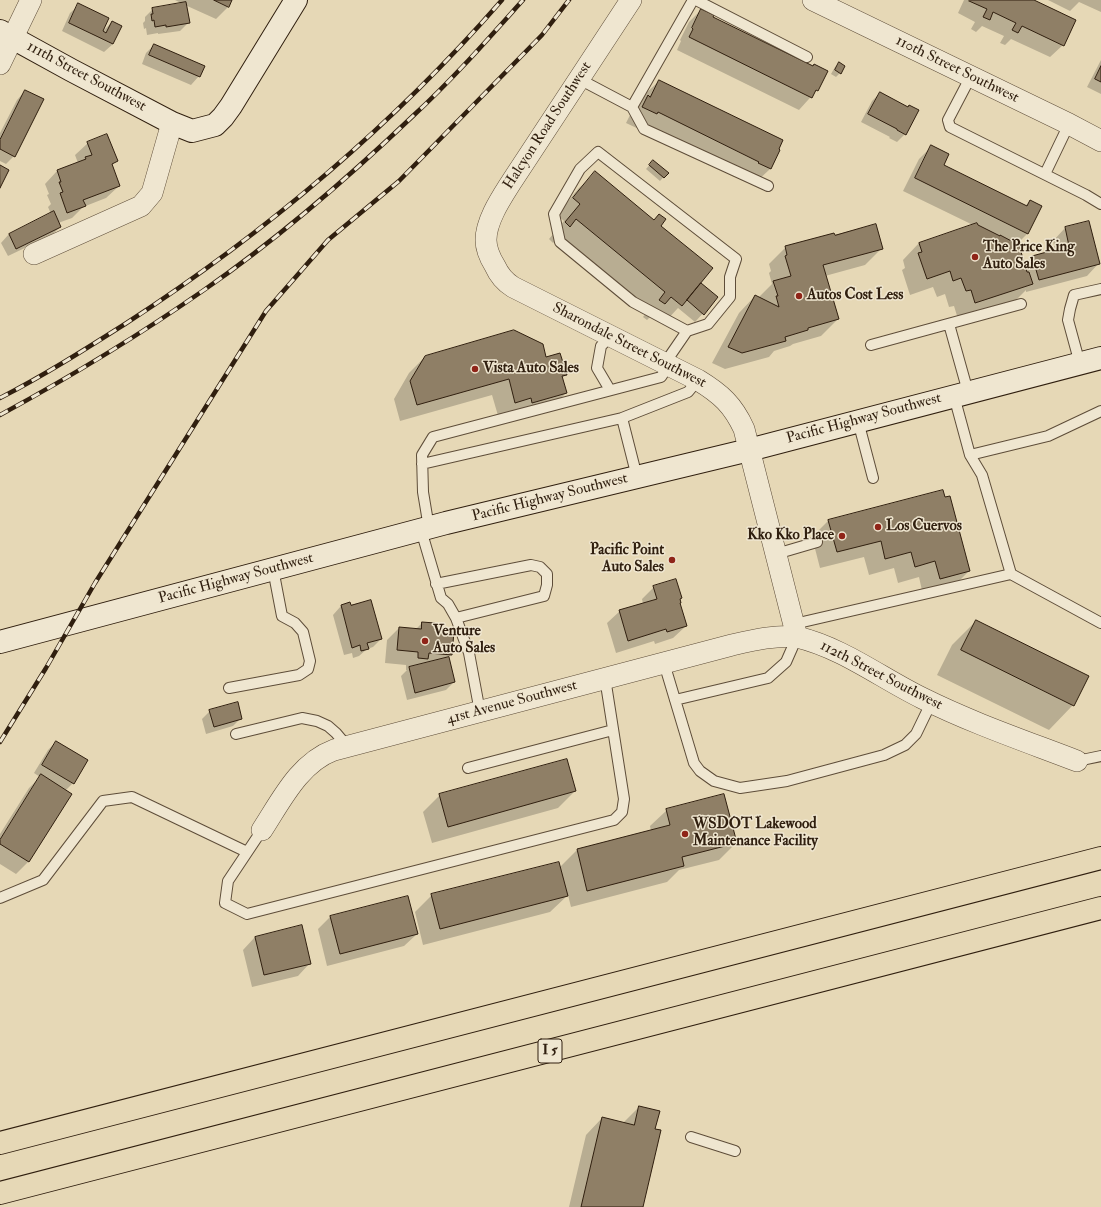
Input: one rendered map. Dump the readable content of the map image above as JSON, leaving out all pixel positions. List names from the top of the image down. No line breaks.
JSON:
{"streets":{"highway":["I 5"],"main road":["111th Street Southwest","Pacific Highway Southwest"],"street":["110th Street Southwest","Halcyon Road Southwest","Sharondale Street Southwest","112th Street Southwest","41st Avenue Southwest"]},"crossings":[["Halcyon Road Southwest","Sharondale Street Southwest"],["Sharondale Street Southwest","Pacific Highway Southwest"],["112th Street Southwest","41st Avenue Southwest"]],"places":["The Price King Auto Sales","Autos Cost Less","Vista Auto Sales","Los Cuervos","Kko Kko Place","Pacific Point Auto Sales","Venture Auto Sales","WSDOT Lakewood Maintenance Facility"]}
